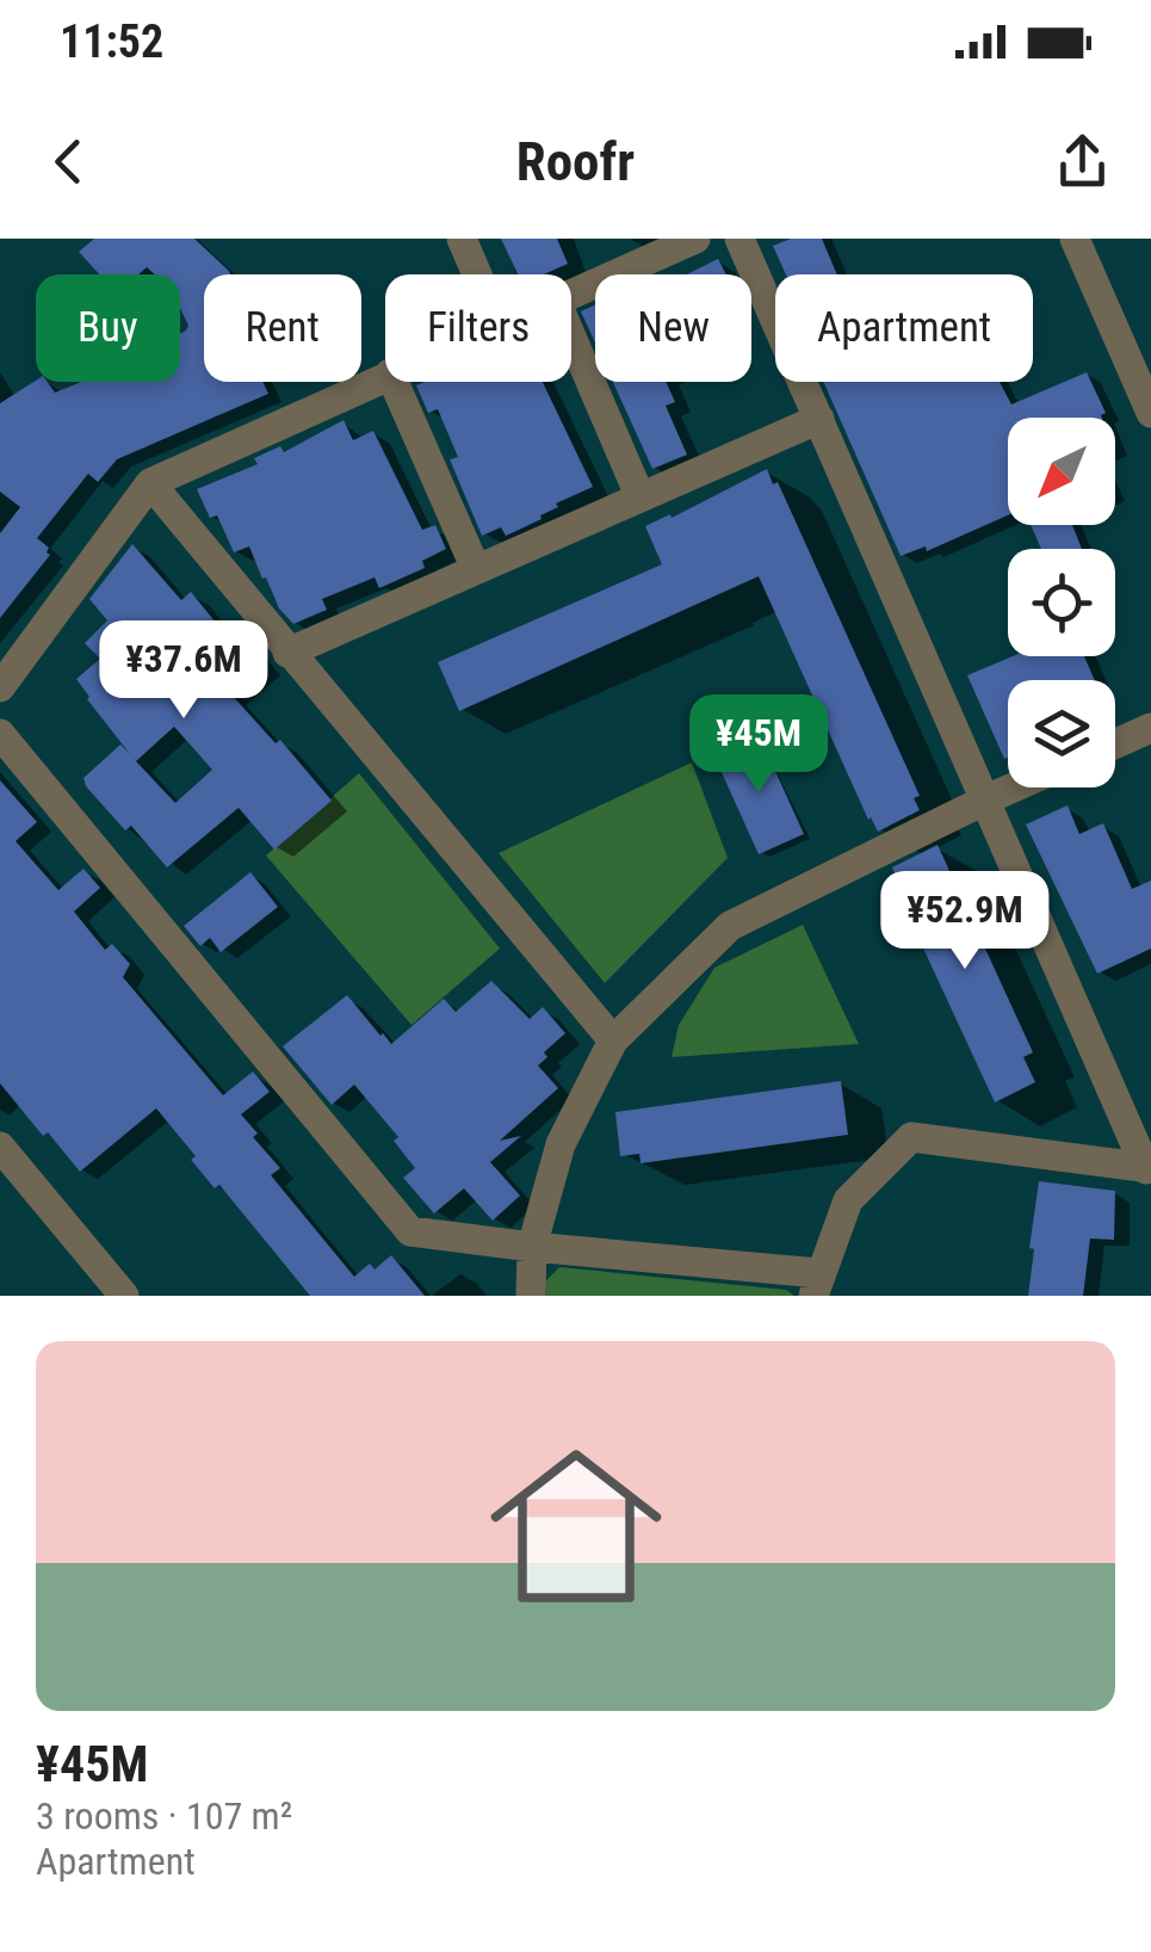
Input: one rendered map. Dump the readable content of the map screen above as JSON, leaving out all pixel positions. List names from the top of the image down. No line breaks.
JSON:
{"north":"bottom left","page":{"status":"11:52","header":"Roofr","chip":["Buy","Rent","Filters","New","Apartment"],"price":["¥37.6M","¥45M","¥52.9M"],"list":[{"name":"¥45M","note":"3 rooms · 107 m² · Apartment"}]}}
